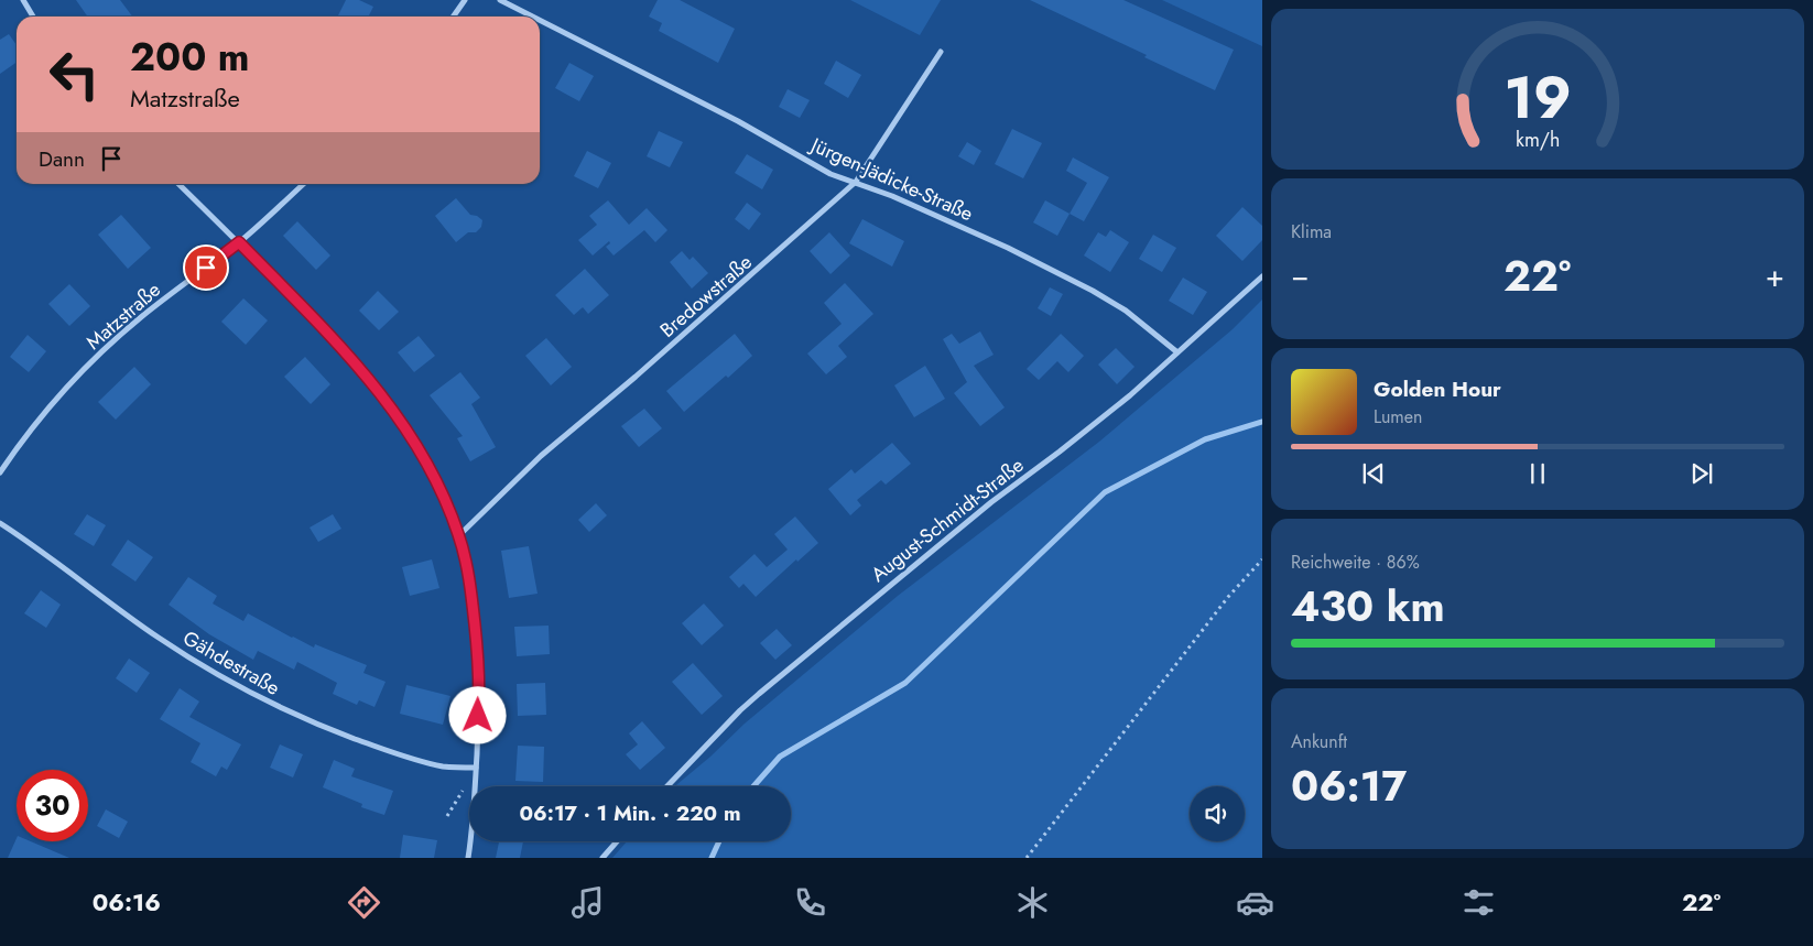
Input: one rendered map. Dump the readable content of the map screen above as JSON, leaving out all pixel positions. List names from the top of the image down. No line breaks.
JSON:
{"streets":{"street":["Jürgen-Jädicke-Straße","Bredowstraße","Matzstraße","August-Schmidt-Straße","Gähdestraße"]},"crossings":[["Jürgen-Jädicke-Straße","Bredowstraße"],["Jürgen-Jädicke-Straße","August-Schmidt-Straße"]],"page":{"turn":["200 m","Matzstraße"],"then":"Dann","tile":["Klima",["Reichweite · 86%","430 km"],["Ankunft","06:17"]],"heat":["−","22°","+"],"song":["Golden Hour","Lumen"],"limit":"30","trip":"06:17 · 1 Min. · 220 m","tabs":["06:16","22°"],"gauge":["19","km/h"]}}
